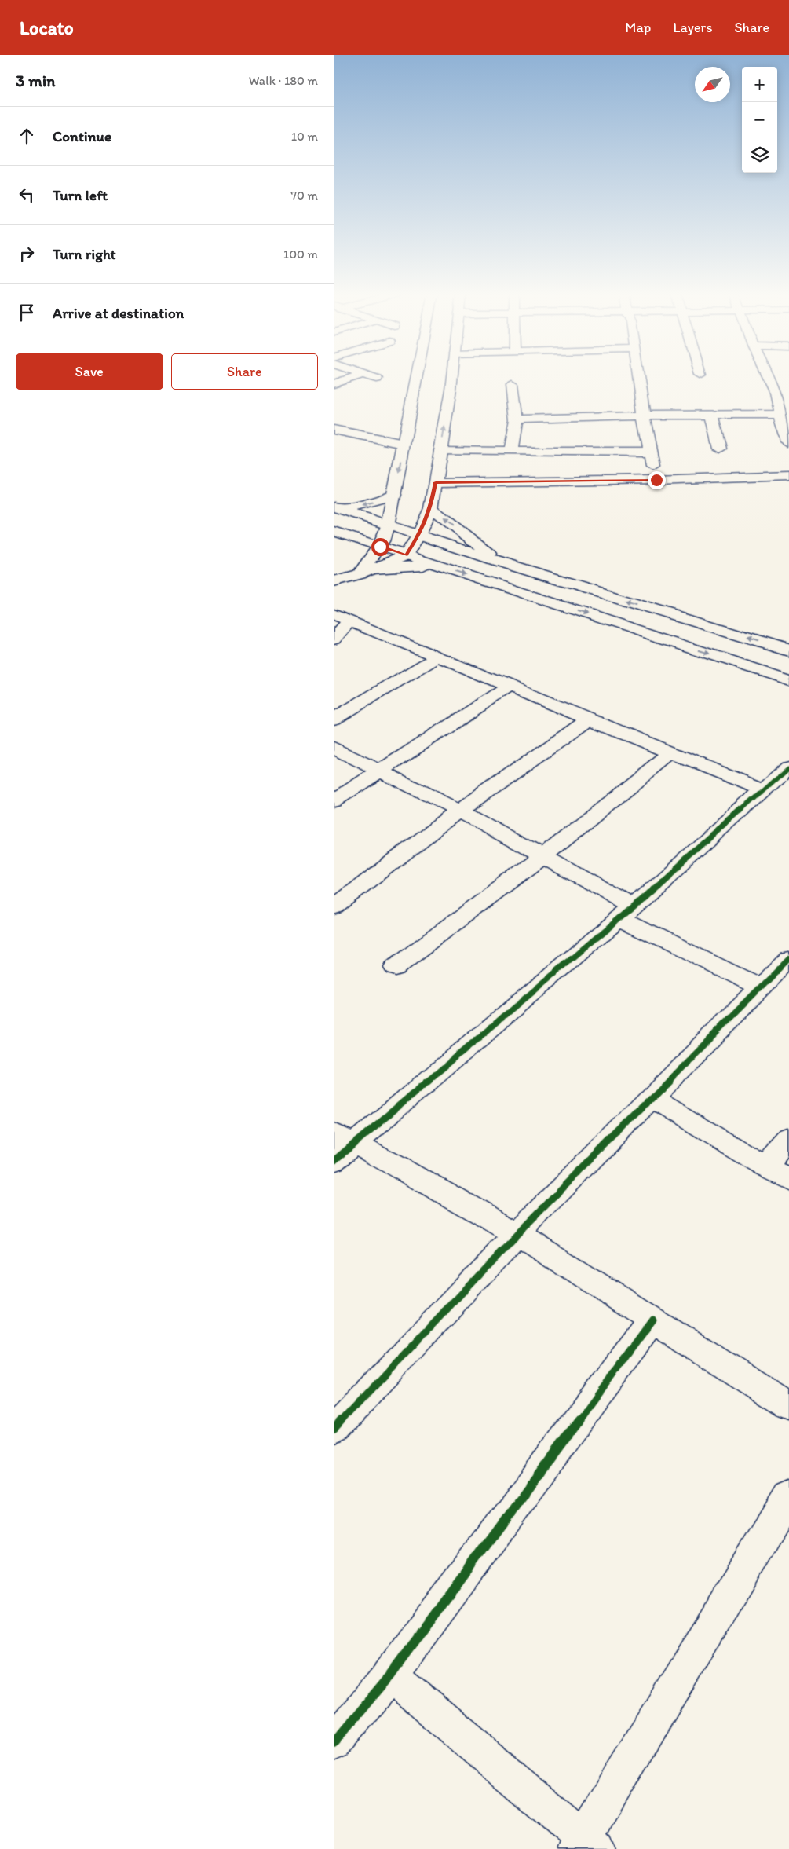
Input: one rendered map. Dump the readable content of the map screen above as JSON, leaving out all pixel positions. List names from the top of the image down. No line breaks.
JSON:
{"north":"bottom left","page":{"header":"Locato","nav":["Map","Layers","Share"],"heading":["3 min","Walk · 180 m"],"map_buttons":["+","−"],"list":[["Continue","10 m"],["Turn left","70 m"],["Turn right","100 m"],"Arrive at destination"],"buttons":["Save","Share"]}}
